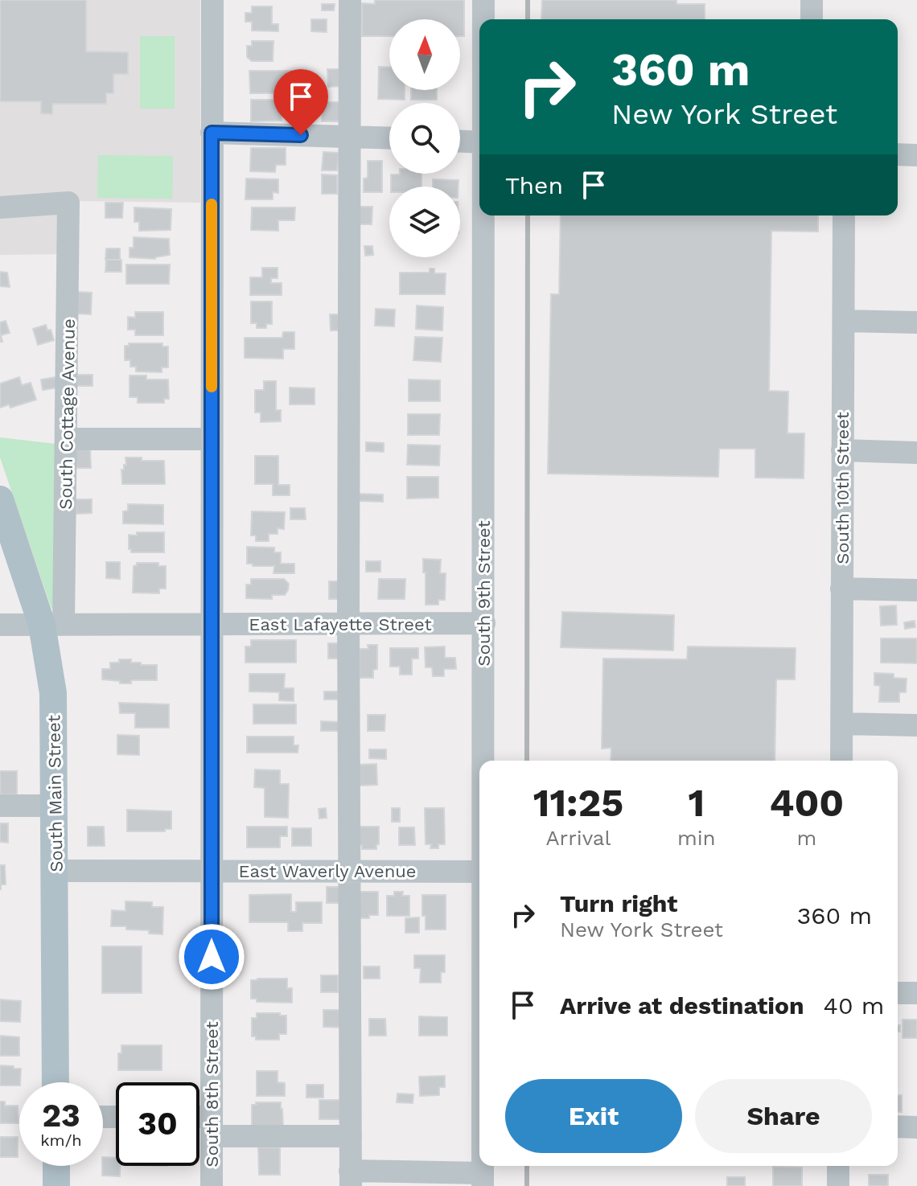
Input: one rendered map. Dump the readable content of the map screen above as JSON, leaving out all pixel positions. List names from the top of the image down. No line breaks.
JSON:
{"streets":{"main road":["South Main Street"],"street":["South Cottage Avenue","South 10th Street","South 9th Street","East Lafayette Street","East Waverly Avenue","South 8th Street"]},"crossings":[["South Cottage Avenue","East Lafayette Street"],["South Cottage Avenue","South Main Street"],["South 9th Street","East Lafayette Street"],["East Lafayette Street","South Main Street"],["East Lafayette Street","South 8th Street"],["South Main Street","East Waverly Avenue"],["East Waverly Avenue","South 8th Street"]],"north":"top","page":{"turn":["360 m","New York Street"],"then":"Then","eta":["11:25","Arrival","1","min","400","m"],"list":[{"name":"Turn right","note":"New York Street","value":"360 m"},{"name":"Arrive at destination","value":"40 m"}],"buttons":["Exit","Share"],"speed":"23 km/h","limit":"30"}}
